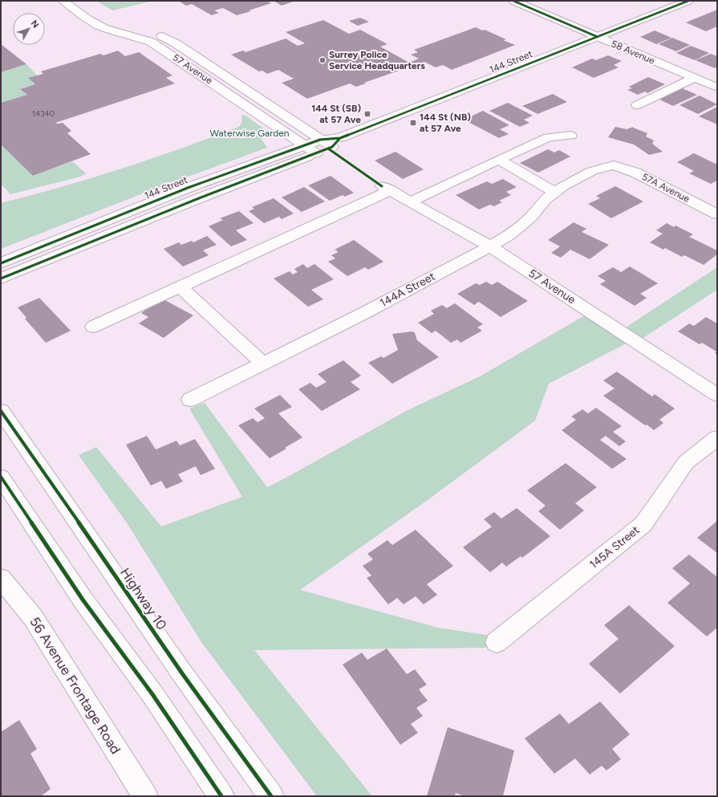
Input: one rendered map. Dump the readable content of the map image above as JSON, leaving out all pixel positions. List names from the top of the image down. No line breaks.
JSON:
{"streets":{"main road":["58 Avenue","144 Street","57 Avenue","57A Avenue","144A Street","145A Street","Highway 10","56 Avenue Frontage Road"]},"crossings":[["58 Avenue","144 Street"],["144 Street","57 Avenue"],["57 Avenue","144A Street"],["57A Avenue","144A Street"]],"parks":["Waterwise Garden"],"places":{"other":["Surrey Police Service Headquarters"],"transit":["144 St (SB) at 57 Ave","144 St (NB) at 57 Ave"]},"house_numbers":["14340"],"north":"top right"}
